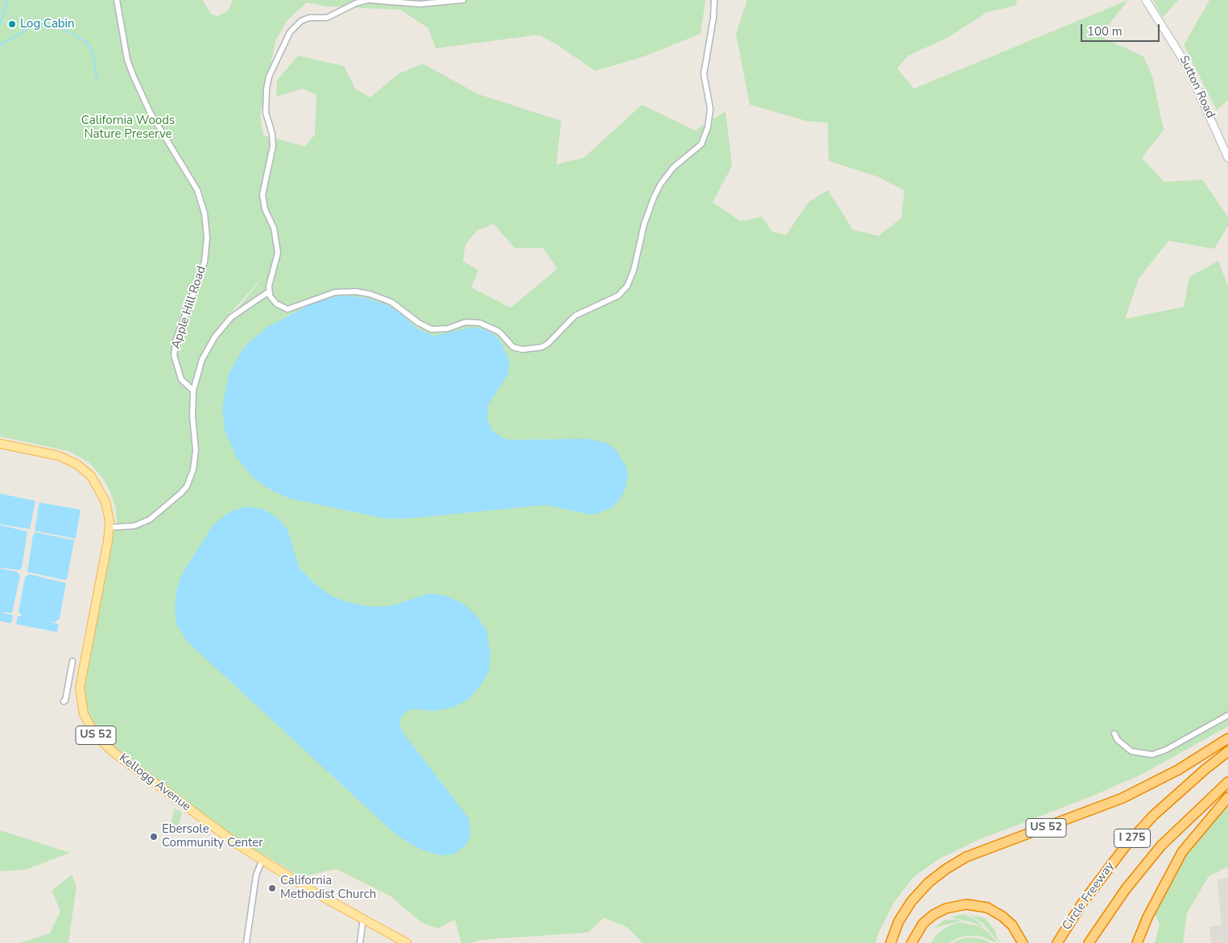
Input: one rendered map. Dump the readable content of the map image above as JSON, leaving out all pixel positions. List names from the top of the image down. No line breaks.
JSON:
{"streets":{"highway":["US 52","I 275","Circle Freeway"],"main road":["Kellogg Avenue"],"street":["Sutton Road","Apple Hill Road"]},"parks":["California Woods Nature Preserve"],"places":["Log Cabin","Ebersole Community Center","California Methodist Church"],"scale_bar":"100 m"}
